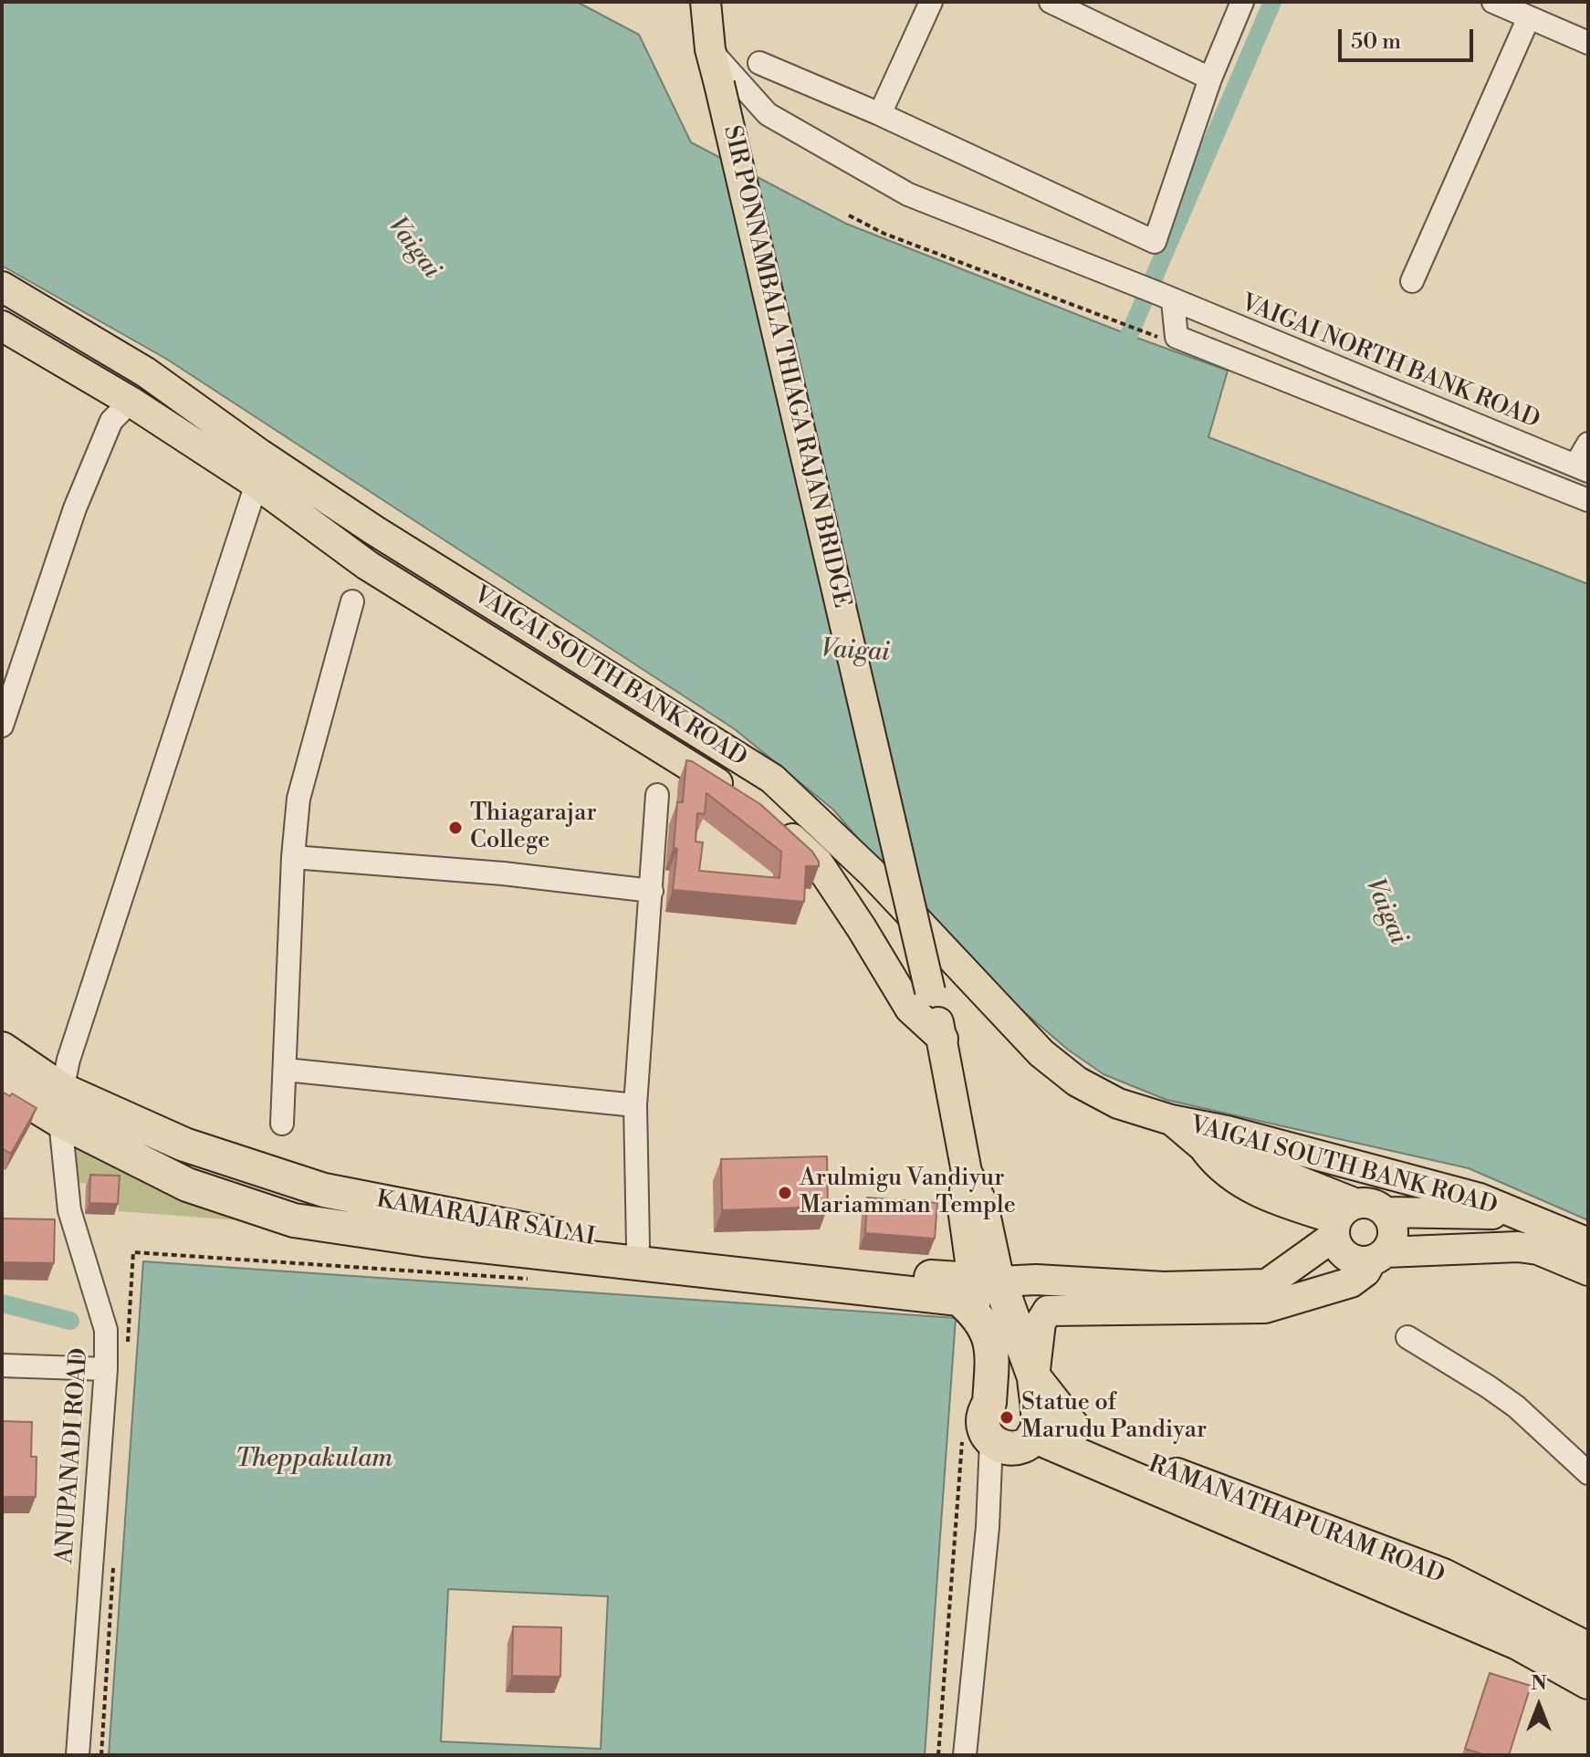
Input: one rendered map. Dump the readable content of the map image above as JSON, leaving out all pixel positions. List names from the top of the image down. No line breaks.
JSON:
{"streets":{"highway":["KAMARAJAR SALAI","RAMANATHAPURAM ROAD"],"main road":["SIR PONNAMBALA THIAGA RAJAN BRIDGE","VAIGAI SOUTH BANK ROAD"],"street":["VAIGAI NORTH BANK ROAD","ANUPANADI ROAD"]},"crossings":[["VAIGAI NORTH BANK ROAD","SIR PONNAMBALA THIAGA RAJAN BRIDGE"],["SIR PONNAMBALA THIAGA RAJAN BRIDGE","KAMARAJAR SALAI"],["SIR PONNAMBALA THIAGA RAJAN BRIDGE","RAMANATHAPURAM ROAD"],["VAIGAI SOUTH BANK ROAD","ANUPANADI ROAD"],["KAMARAJAR SALAI","ANUPANADI ROAD"],["KAMARAJAR SALAI","RAMANATHAPURAM ROAD"]],"water":["Vaigai","Theppakulam"],"places":["Thiagarajar College","Arulmigu Vandiyur Mariamman Temple","Statue of Marudu Pandiyar"],"scale_bar":"50 m","north":"top"}
